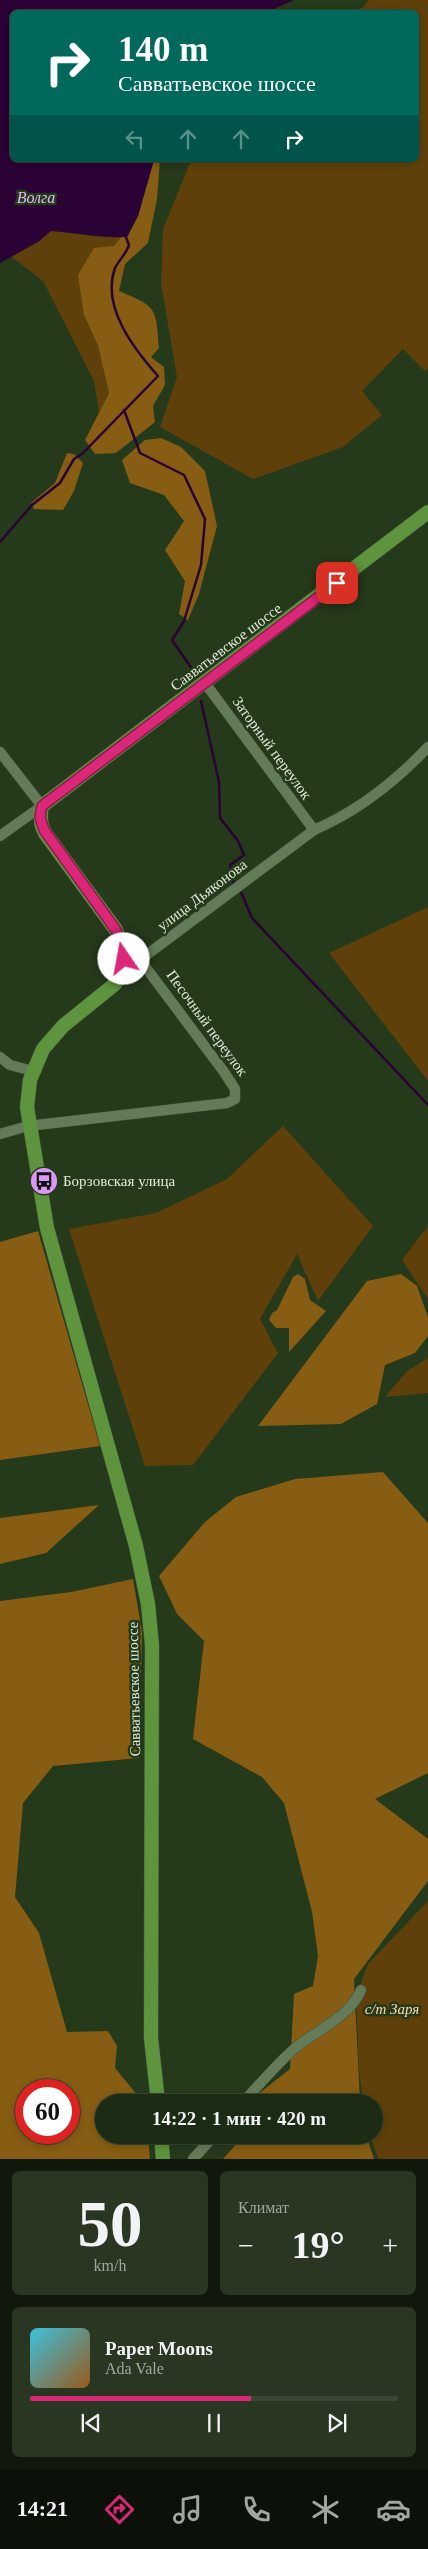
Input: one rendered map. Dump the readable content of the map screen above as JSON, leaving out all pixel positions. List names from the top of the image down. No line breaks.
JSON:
{"streets":{"main road":["Савватьевское шоссе","улица Дьяконова"],"street":["Заторный переулок","Песочный переулок"]},"crossings":[["Савватьевское шоссе","Заторный переулок"],["Савватьевское шоссе","улица Дьяконова"],["Савватьевское шоссе","Песочный переулок"],["Заторный переулок","улица Дьяконова"],["улица Дьяконова","Песочный переулок"]],"water":["Волга"],"parks":["с/т Заря"],"places":{"bus stop":["Борзовская улица"]},"page":{"turn":["140 m","Савватьевское шоссе"],"limit":"60","trip":"14:22 · 1 мин · 420 m","tile":[["50","km/h"],"Климат"],"heat":["−","19°","+"],"song":["Paper Moons","Ada Vale"],"tabs":"14:21"}}
